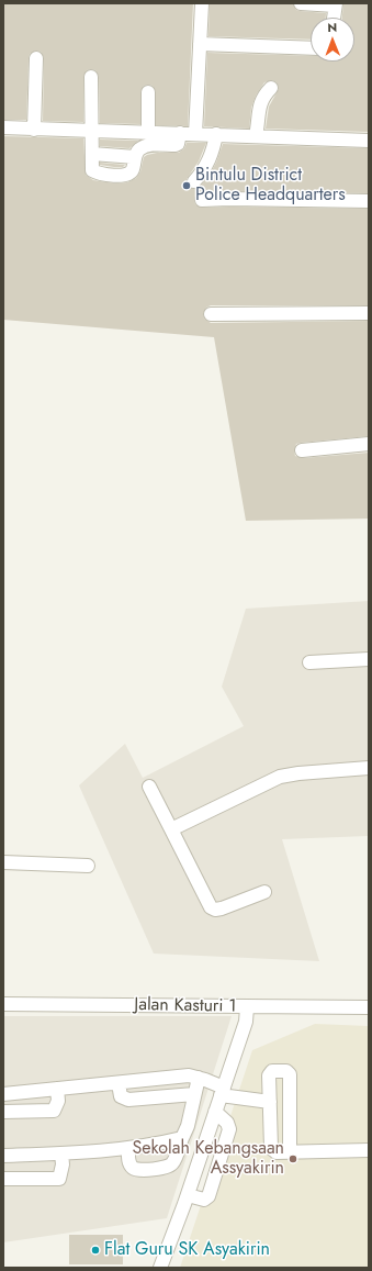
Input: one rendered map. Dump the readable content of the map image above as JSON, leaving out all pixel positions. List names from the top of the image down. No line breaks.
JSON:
{"streets":{"street":["Jalan Kasturi 1"]},"places":["Bintulu District Police Headquarters","Sekolah Kebangsaan Assyakirin","Flat Guru SK Asyakirin"],"north":"top"}
